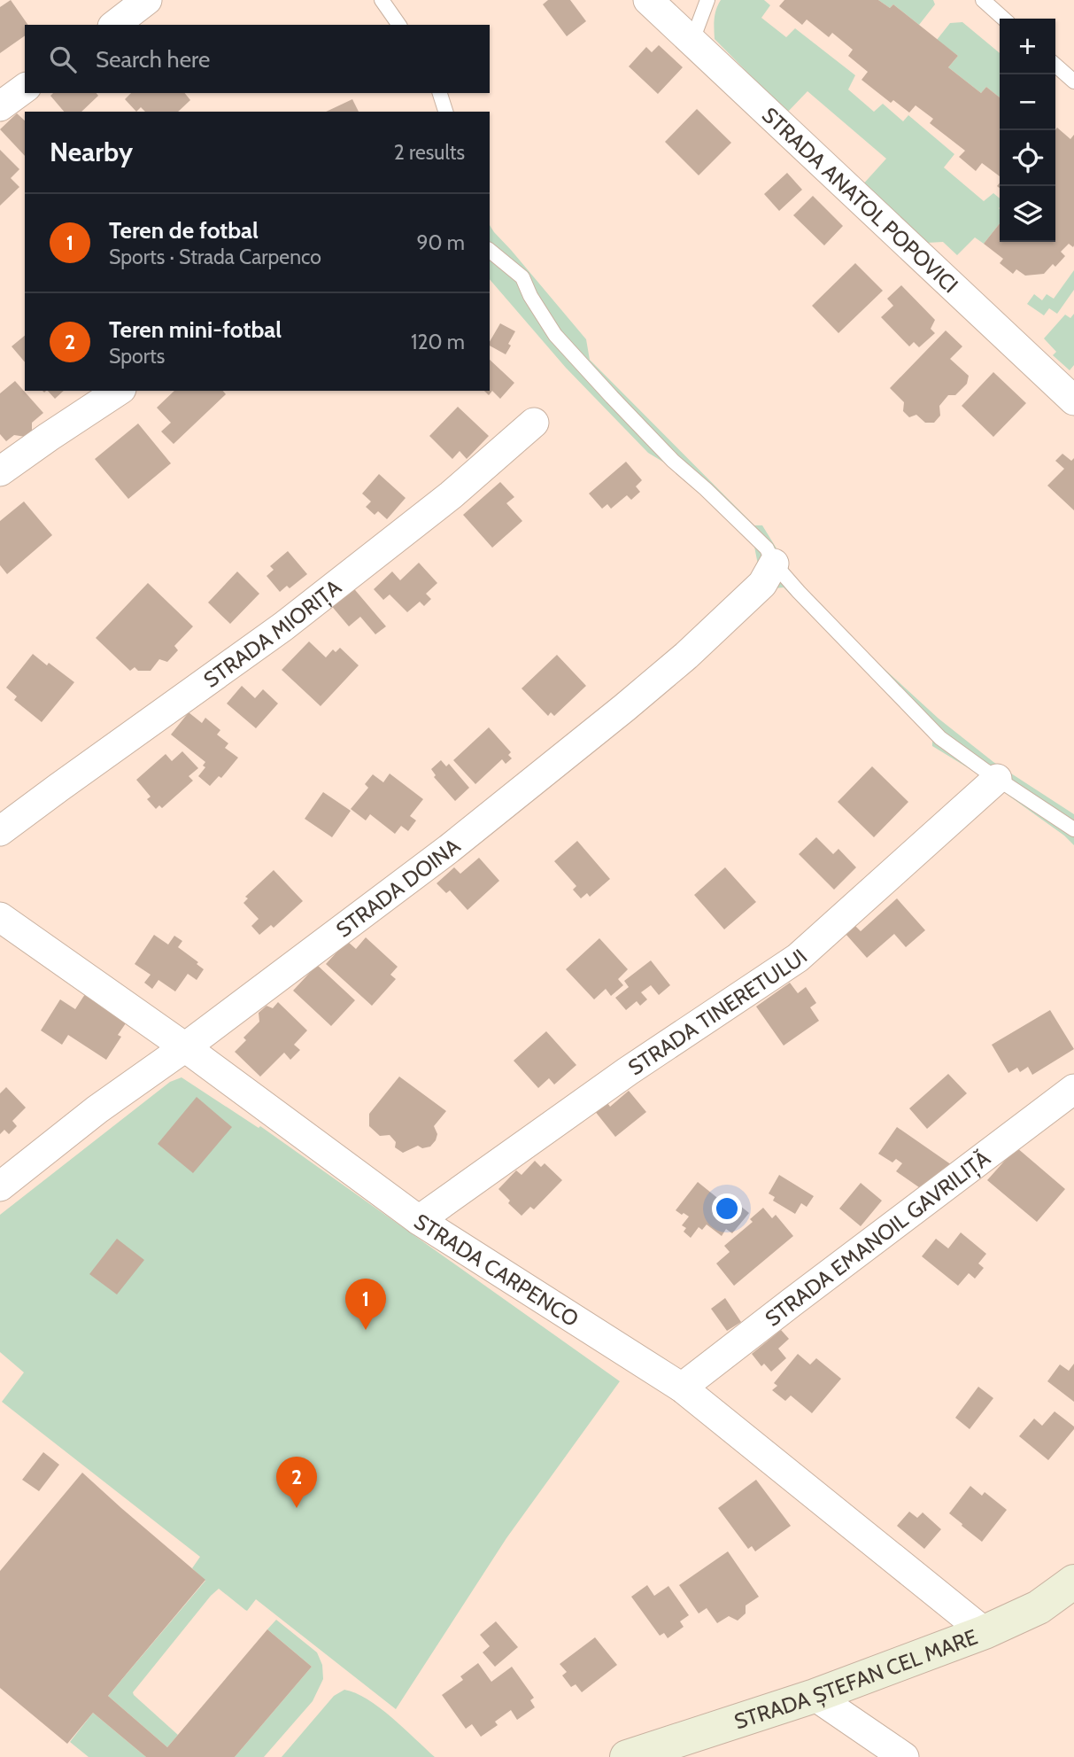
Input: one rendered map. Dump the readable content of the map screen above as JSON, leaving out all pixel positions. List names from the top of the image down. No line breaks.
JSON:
{"streets":{"main road":["STRADA ȘTEFAN CEL MARE"],"street":["STRADA ANATOL POPOVICI","STRADA MIORIȚA","STRADA DOINA","STRADA TINERETULUI","STRADA EMANOIL GAVRILIȚĂ","STRADA CARPENCO"]},"crossings":[["STRADA DOINA","STRADA CARPENCO"],["STRADA TINERETULUI","STRADA CARPENCO"],["STRADA EMANOIL GAVRILIȚĂ","STRADA CARPENCO"],["STRADA CARPENCO","STRADA ȘTEFAN CEL MARE"]],"page":{"map_buttons":["+","−"],"search":"Search here","heading":["Nearby","2 results"],"list":[{"mark":"1","name":"Teren de fotbal","note":"Sports · Strada Carpenco","value":"90 m"},{"mark":"2","name":"Teren mini-fotbal","note":"Sports","value":"120 m"}],"pins":["1","2"]}}
